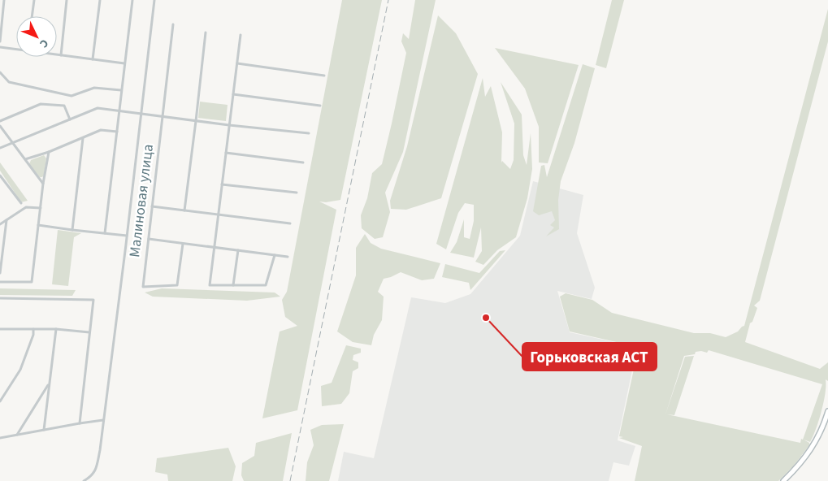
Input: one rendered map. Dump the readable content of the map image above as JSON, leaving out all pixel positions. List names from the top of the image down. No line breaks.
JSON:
{"streets":{"street":["Малиновая улица"]},"places":["Горьковская АСТ"],"north":"bottom right"}
